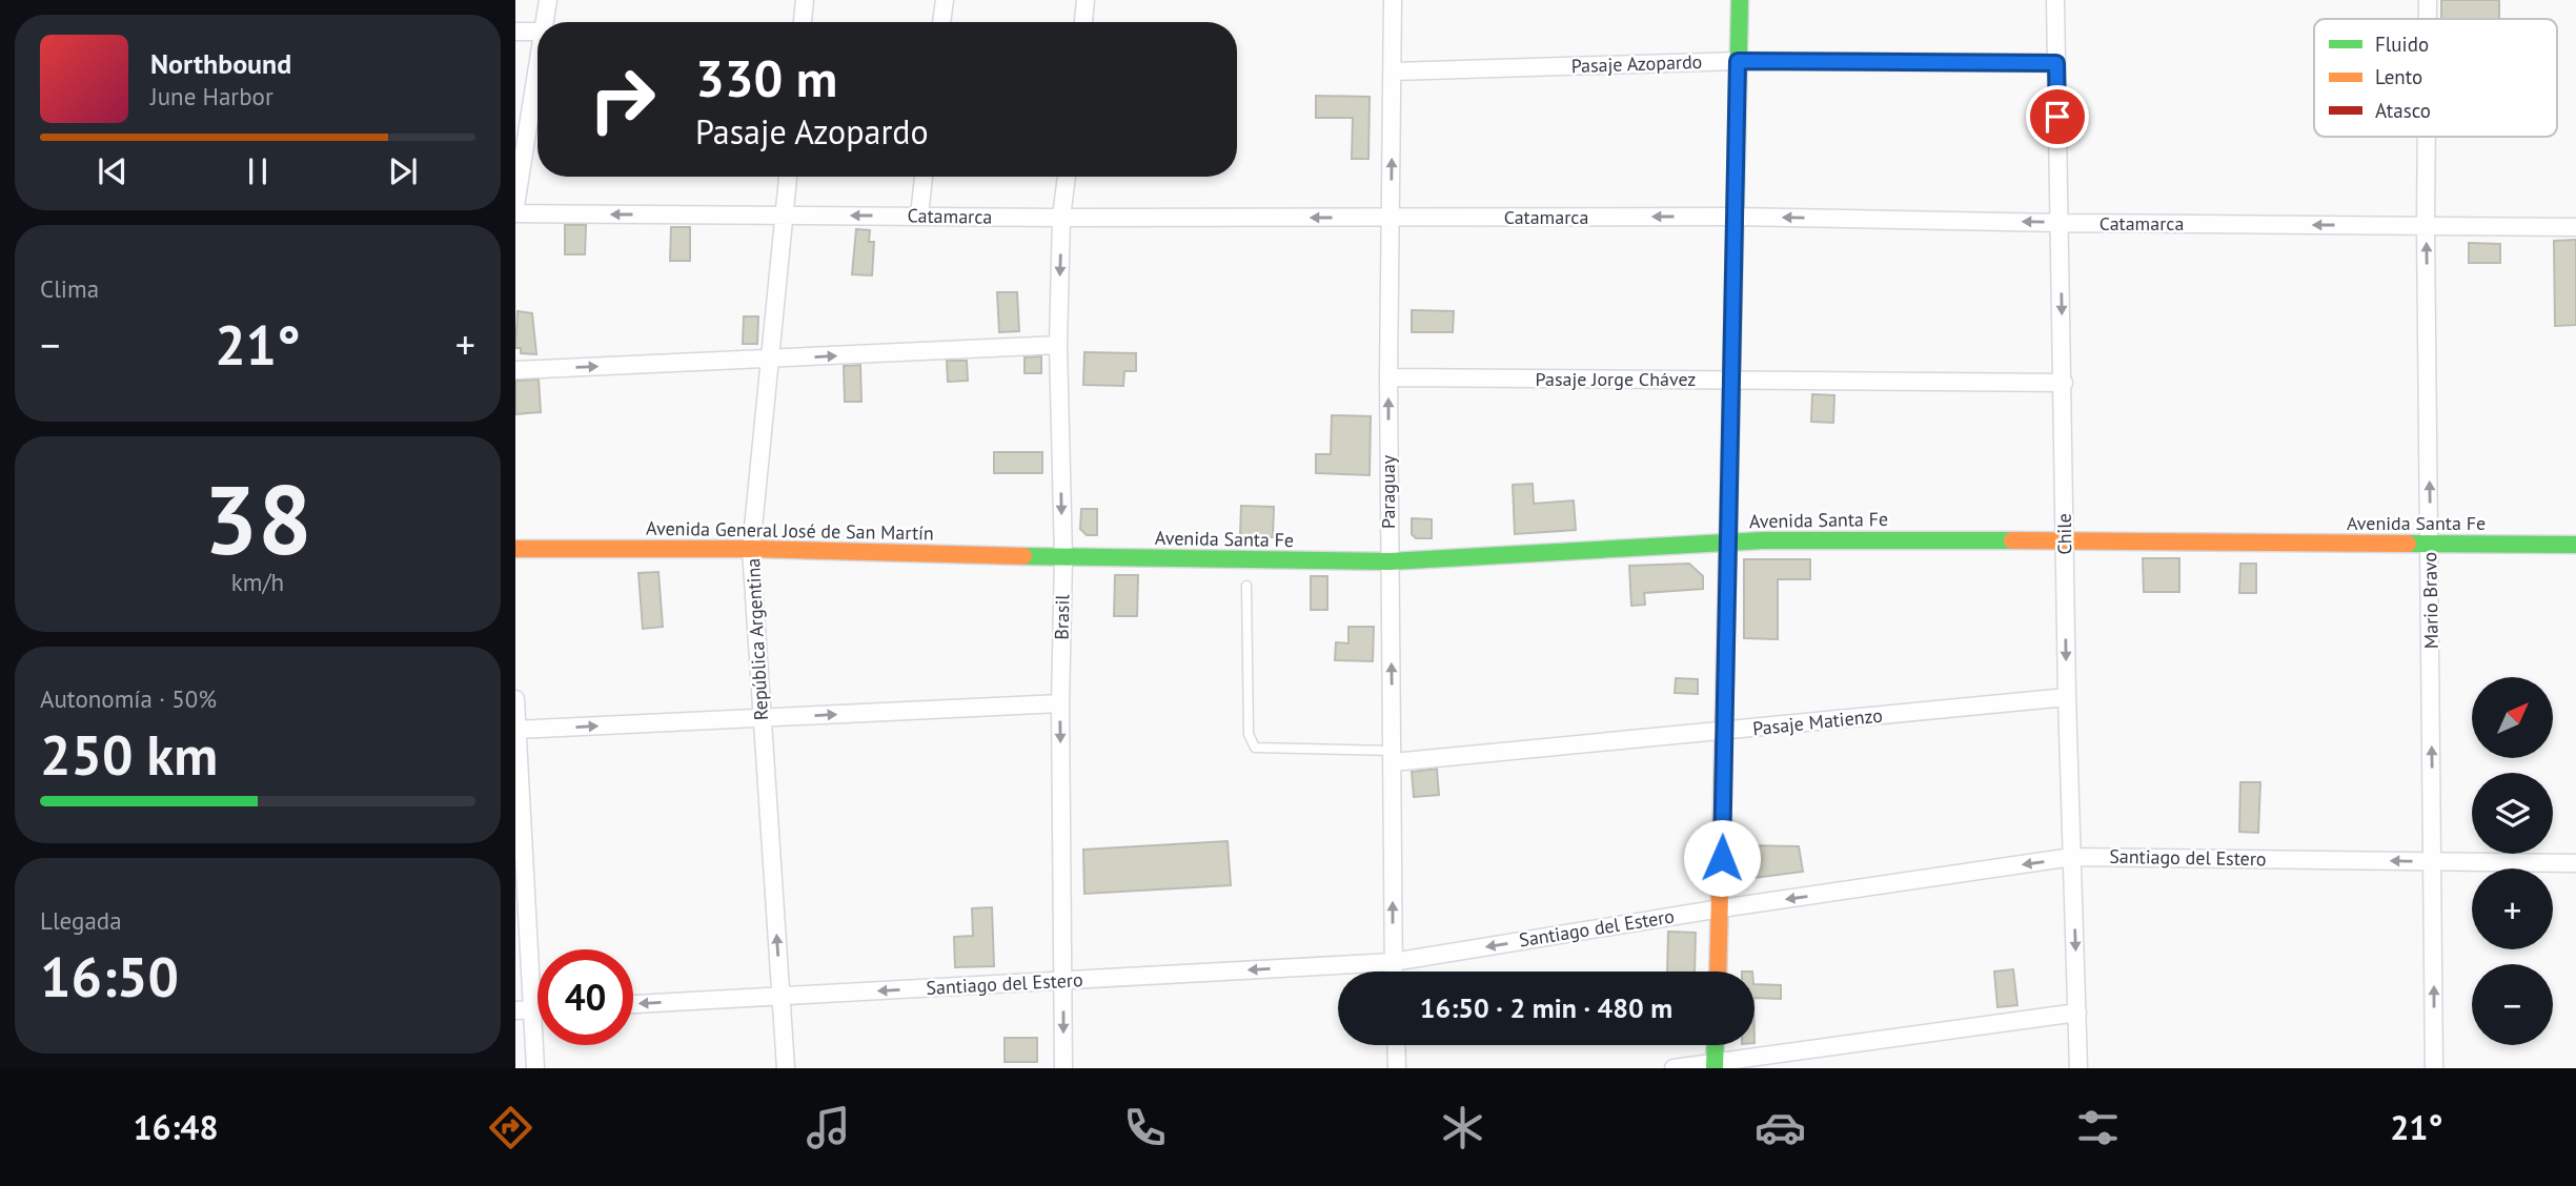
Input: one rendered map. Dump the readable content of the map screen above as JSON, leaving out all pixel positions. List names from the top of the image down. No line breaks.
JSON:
{"streets":{"street":["Pasaje Azopardo","Catamarca","Pasaje Jorge Chávez","Paraguay","Avenida Santa Fe","Avenida General José de San Martín","Chile","Mario Bravo","Brasil","República Argentina","Pasaje Matienzo","Santiago del Estero"]},"crossings":[["Pasaje Azopardo","Paraguay"],["Pasaje Azopardo","Chile"],["Catamarca","Paraguay"],["Catamarca","Chile"],["Catamarca","Mario Bravo"],["Catamarca","Brasil"],["Catamarca","República Argentina"],["Pasaje Jorge Chávez","Paraguay"],["Pasaje Jorge Chávez","Chile"],["Paraguay","Avenida Santa Fe"],["Paraguay","Pasaje Matienzo"],["Paraguay","Santiago del Estero"],["Avenida Santa Fe","Avenida General José de San Martín"],["Avenida Santa Fe","Chile"],["Avenida Santa Fe","Mario Bravo"],["Avenida Santa Fe","Brasil"],["Avenida General José de San Martín","Brasil"],["Avenida General José de San Martín","República Argentina"],["Chile","Pasaje Matienzo"],["Chile","Santiago del Estero"],["Mario Bravo","Santiago del Estero"],["Brasil","Santiago del Estero"],["República Argentina","Santiago del Estero"]],"one_way":["Catamarca","Paraguay","Chile","Mario Bravo","Brasil","Santiago del Estero"],"legend":["Fluido","Lento","Atasco"],"north":"top right","page":{"turn":["330 m","Pasaje Azopardo"],"song":["Northbound","June Harbor"],"tile":["Clima",["38","km/h"],["Autonomía · 50%","250 km"],["Llegada","16:50"]],"heat":["−","21°","+"],"map_buttons":["+","−"],"limit":"40","trip":"16:50 · 2 min · 480 m","tabs":["16:48","21°"]}}
